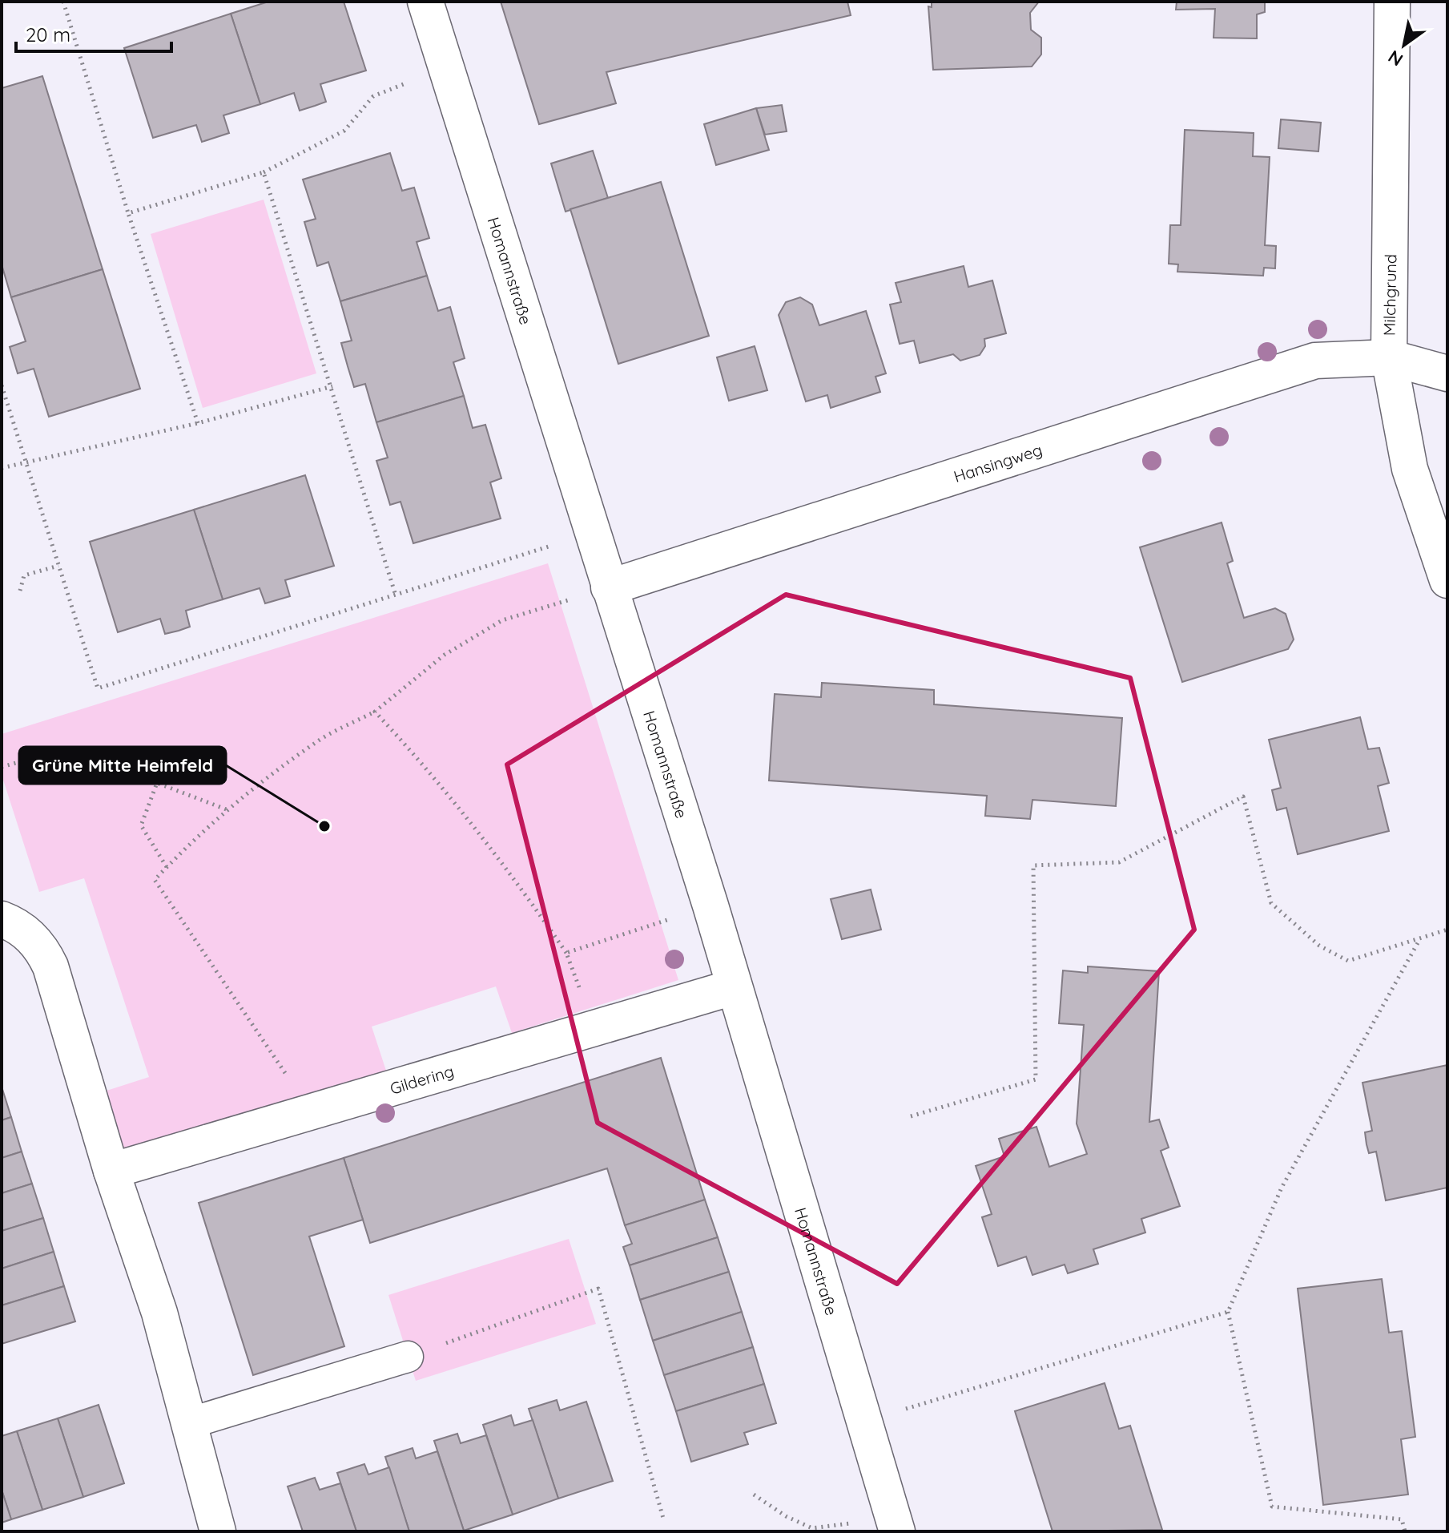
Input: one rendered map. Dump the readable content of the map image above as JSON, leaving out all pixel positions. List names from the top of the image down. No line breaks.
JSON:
{"streets":{"street":["Homannstraße","Milchgrund","Hansingweg","Gildering"]},"crossings":[["Homannstraße","Hansingweg"],["Homannstraße","Gildering"],["Milchgrund","Hansingweg"]],"places":["Grüne Mitte Heimfeld"],"scale_bar":"20 m","north":"bottom left"}
